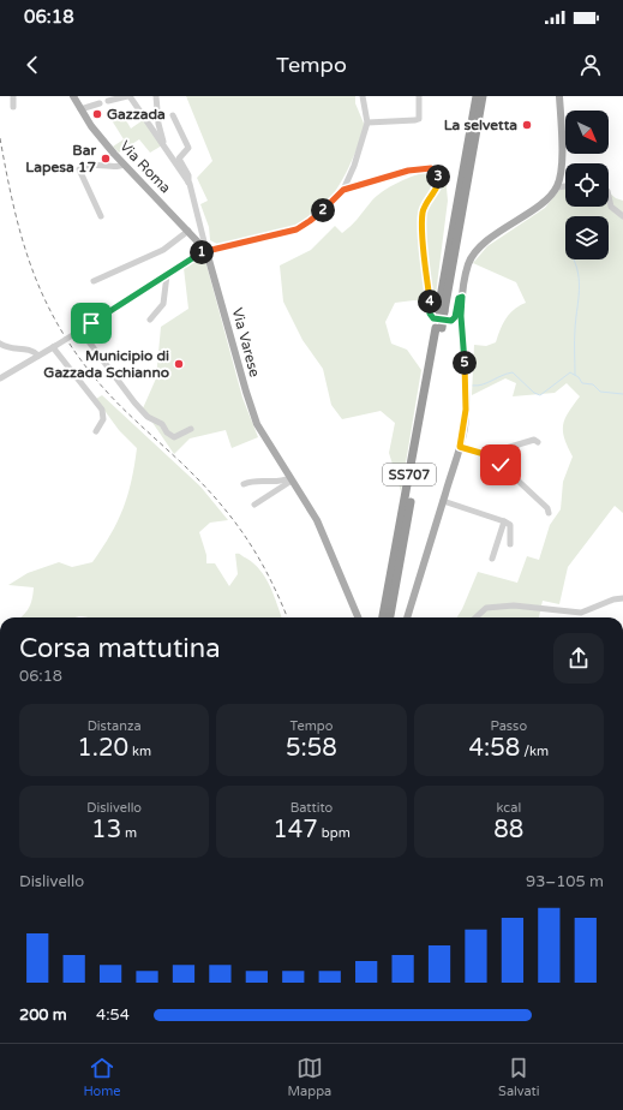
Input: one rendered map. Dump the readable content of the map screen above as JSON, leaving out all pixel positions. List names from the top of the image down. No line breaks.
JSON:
{"streets":{"highway":["SS707"],"main road":["Via Roma","Via Varese"]},"crossings":[["Via Roma","Via Varese"]],"places":["Gazzada","La selvetta","Bar Lapesa 17","Municipio di Gazzada Schianno"],"north":"bottom right","page":{"status":"06:18","header":"Tempo","pins":["3","2","1","4","5"],"heading":["Corsa mattutina","06:18"],"stats":[["Distanza","1.20 km"],["Tempo","5:58"],["Passo","4:58 /km"],["Dislivello","13 m"],["Battito","147 bpm"],["kcal","88"]],"chart":["Dislivello","93–105 m"],"list":[{"name":"200 m","note":"4:54"}],"tabs":["Home","Mappa","Salvati"]}}
